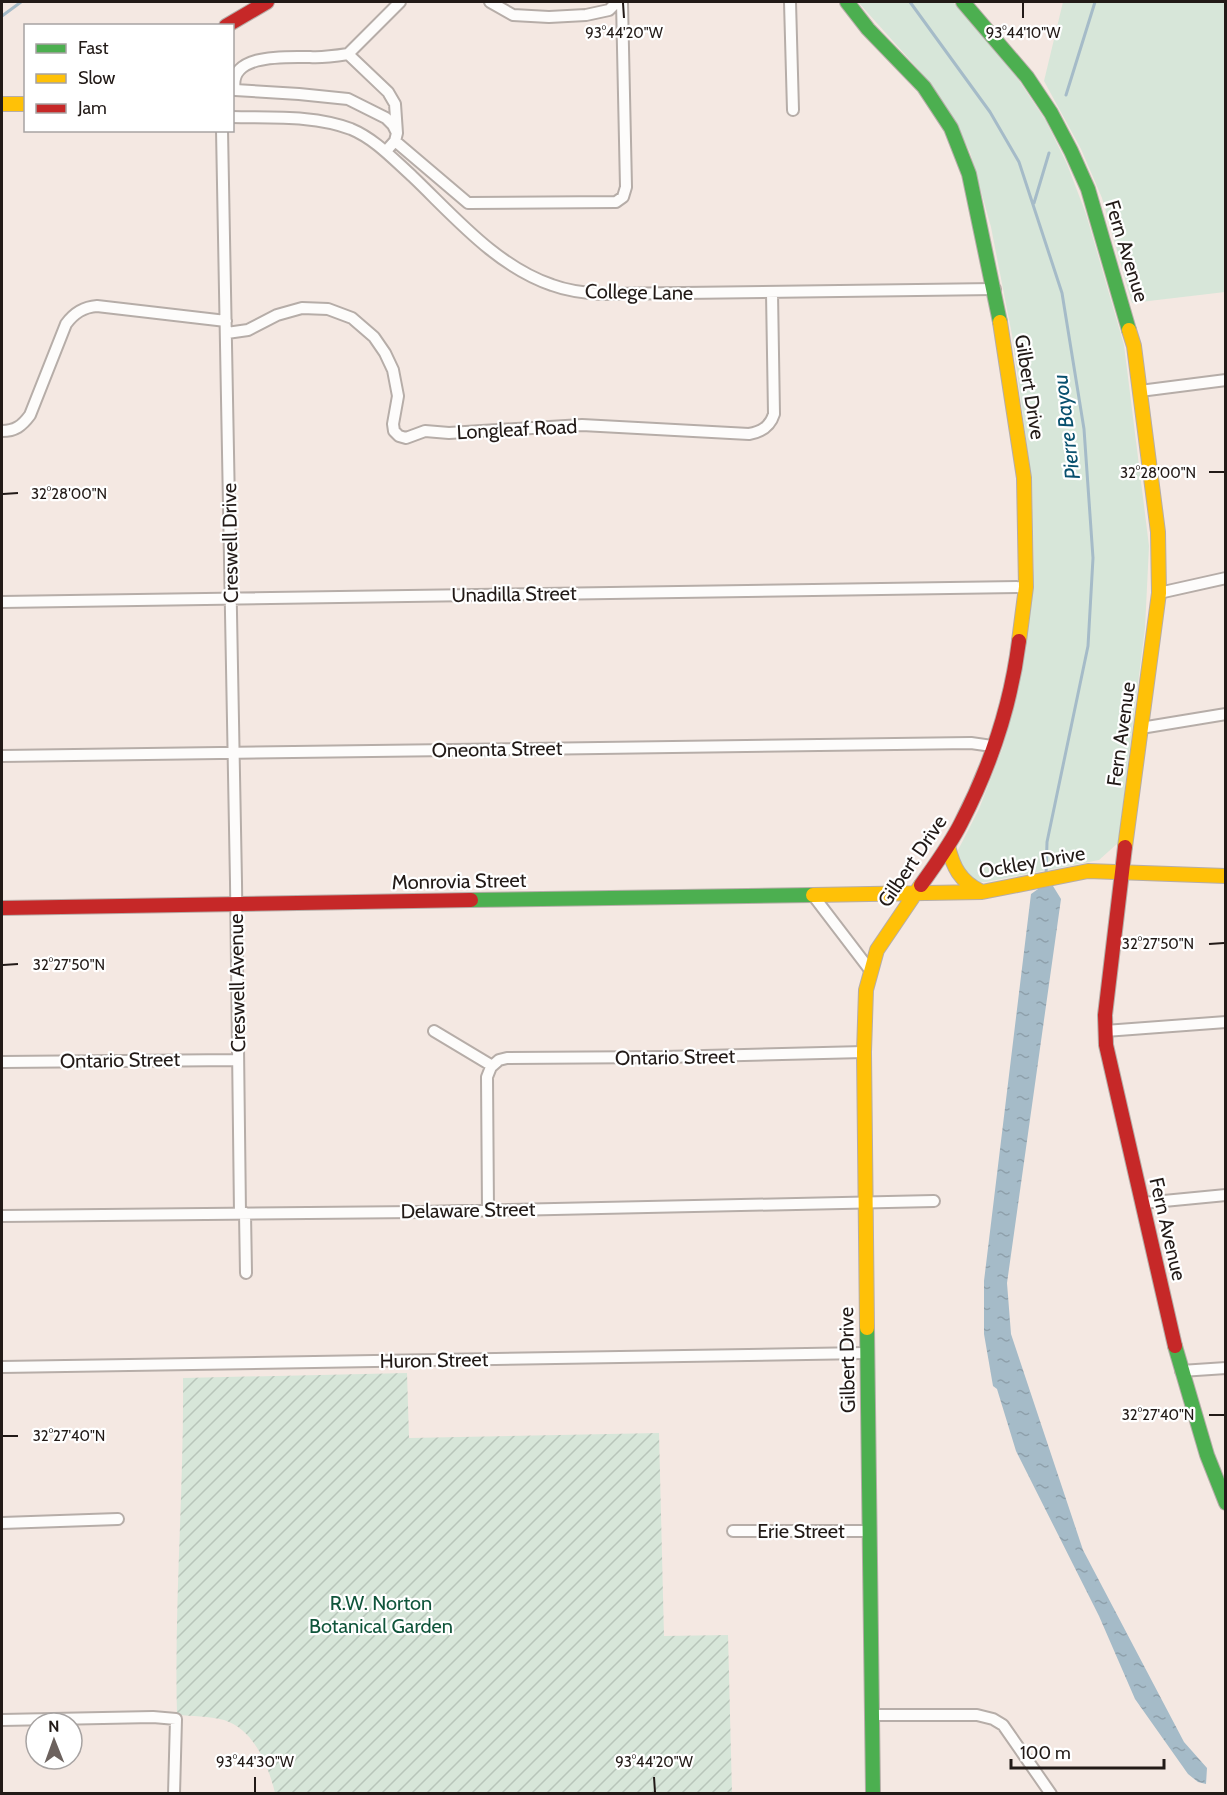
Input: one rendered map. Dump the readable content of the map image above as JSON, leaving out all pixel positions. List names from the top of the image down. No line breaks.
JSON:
{"streets":{"street":["Fern Avenue","College Lane","Gilbert Drive","Longleaf Road","Creswell Drive","Unadilla Street","Oneonta Street","Ockley Drive","Monrovia Street","Creswell Avenue","Ontario Street","Delaware Street","Huron Street","Erie Street"]},"crossings":[["Fern Avenue","Ockley Drive"],["College Lane","Gilbert Drive"],["College Lane","Longleaf Road"],["Gilbert Drive","Unadilla Street"],["Gilbert Drive","Oneonta Street"],["Gilbert Drive","Ockley Drive"],["Gilbert Drive","Monrovia Street"],["Gilbert Drive","Ontario Street"],["Gilbert Drive","Delaware Street"],["Gilbert Drive","Huron Street"],["Gilbert Drive","Erie Street"],["Longleaf Road","Creswell Drive"],["Creswell Drive","Unadilla Street"],["Creswell Drive","Oneonta Street"],["Creswell Drive","Creswell Avenue"],["Oneonta Street","Creswell Avenue"],["Ockley Drive","Monrovia Street"],["Monrovia Street","Creswell Avenue"],["Creswell Avenue","Ontario Street"],["Creswell Avenue","Delaware Street"]],"water":["Pierre Bayou"],"parks":["R.W. Norton Botanical Garden"],"legend":["Fast","Slow","Jam"],"scale_bar":"100 m","north":"top","coordinates":["93°44'20\"W","93°44'10\"W","32°28'00\"N","32°27'50\"N","32°27'40\"N","93°44'30\"W"]}
